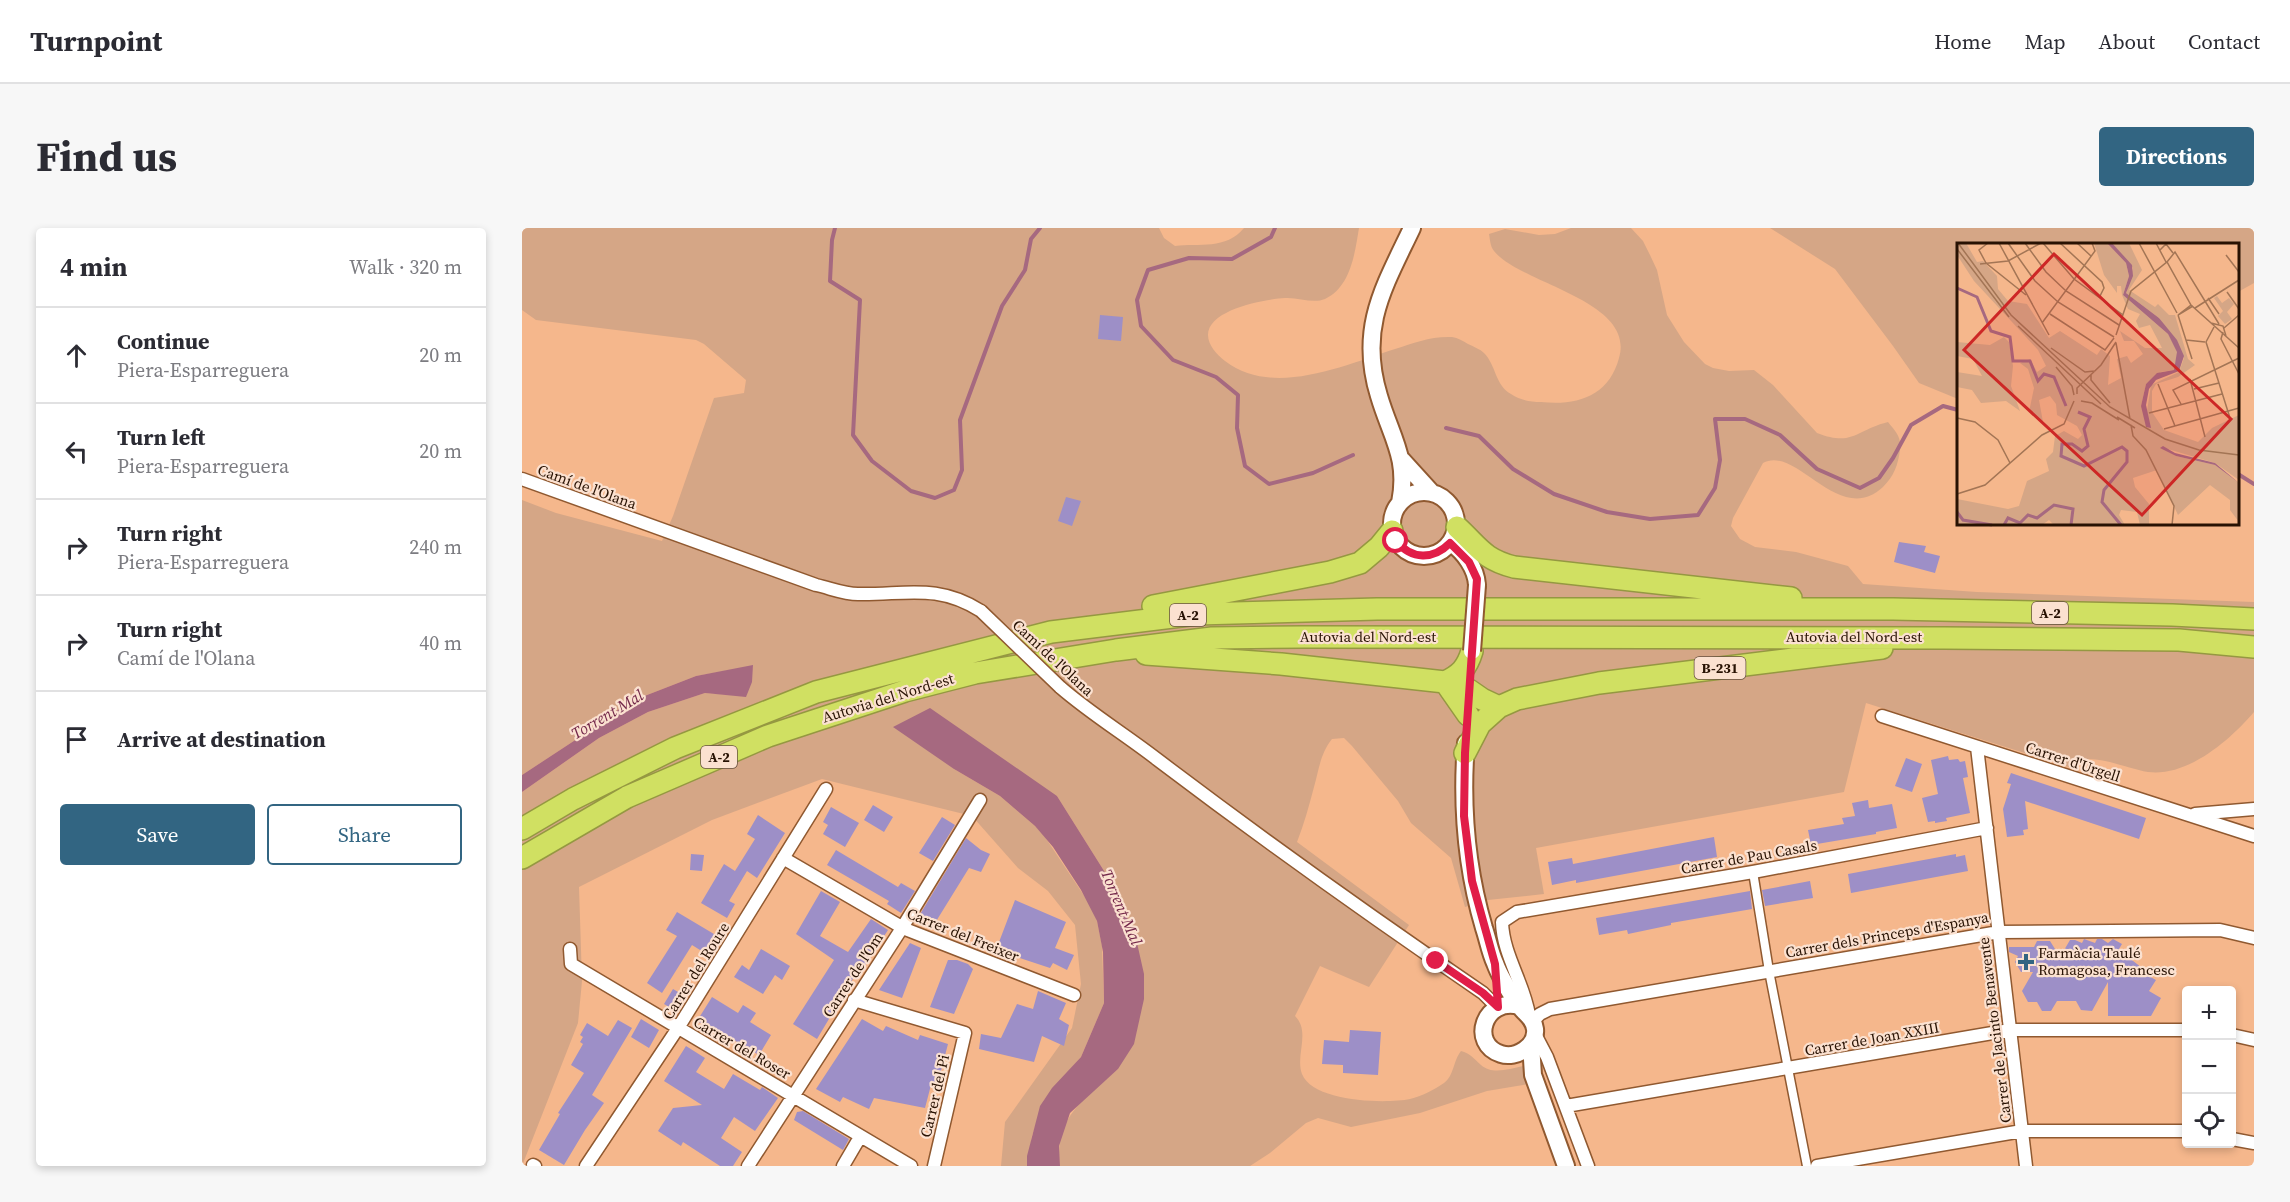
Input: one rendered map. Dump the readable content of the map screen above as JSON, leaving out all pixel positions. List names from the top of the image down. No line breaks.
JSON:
{"streets":{"highway":["A-2","Autovia del Nord-est","B-231"],"street":["Camí de l'Olana","Carrer d'Urgell","Carrer de Pau Casals","Carrer del Freixer","Carrer dels Princeps d'Espanya","Carrer del Roure","Carrer de l'Om","Carrer de Jacinto Benavente","Carrer de Joan XXIII","Carrer del Roser","Carrer del Pi"]},"crossings":[["Camí de l'Olana","B-231"],["Camí de l'Olana","Carrer de Pau Casals"],["Camí de l'Olana","Carrer dels Princeps d'Espanya"],["Autovia del Nord-est","B-231"],["B-231","Carrer de Pau Casals"],["B-231","Carrer dels Princeps d'Espanya"],["Carrer d'Urgell","Carrer de Jacinto Benavente"],["Carrer de Pau Casals","Carrer dels Princeps d'Espanya"],["Carrer de Pau Casals","Carrer de Jacinto Benavente"],["Carrer del Freixer","Carrer del Roure"],["Carrer del Freixer","Carrer de l'Om"],["Carrer dels Princeps d'Espanya","Carrer de Jacinto Benavente"],["Carrer del Roure","Carrer del Roser"],["Carrer de l'Om","Carrer del Roser"],["Carrer de l'Om","Carrer del Pi"],["Carrer de Jacinto Benavente","Carrer de Joan XXIII"]],"water":["Torrent Mal"],"places":{"health":["Farmàcia Taulé Romagosa, Francesc"]},"page":{"header":"Turnpoint","nav":["Home","Map","About","Contact"],"title":"Find us","buttons":["Directions",["Save","Share"]],"heading":["4 min","Walk · 320 m"],"list":[["Continue","Piera-Esparreguera","20 m"],["Turn left","Piera-Esparreguera","20 m"],["Turn right","Piera-Esparreguera","240 m"],["Turn right","Camí de l'Olana","40 m"],"Arrive at destination"],"map_buttons":["+","−"]}}
